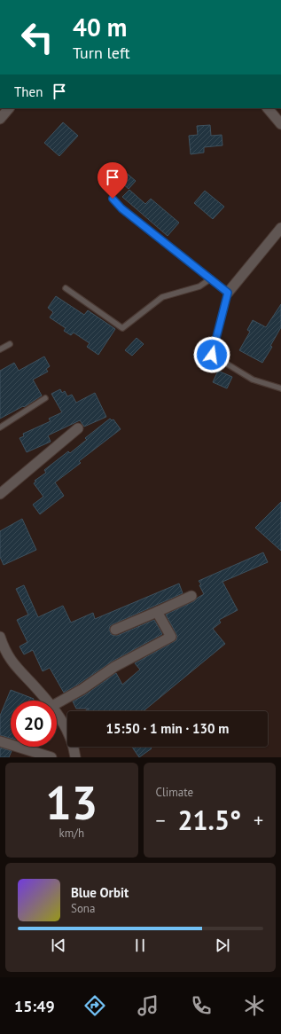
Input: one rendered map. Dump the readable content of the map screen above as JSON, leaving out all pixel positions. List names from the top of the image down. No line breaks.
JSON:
{"page":{"turn":["40 m","Turn left"],"then":"Then","limit":"20","trip":"15:50 · 1 min · 130 m","tile":[["13","km/h"],"Climate"],"heat":["−","21.5°","+"],"song":["Blue Orbit","Sona"],"tabs":"15:49"}}
